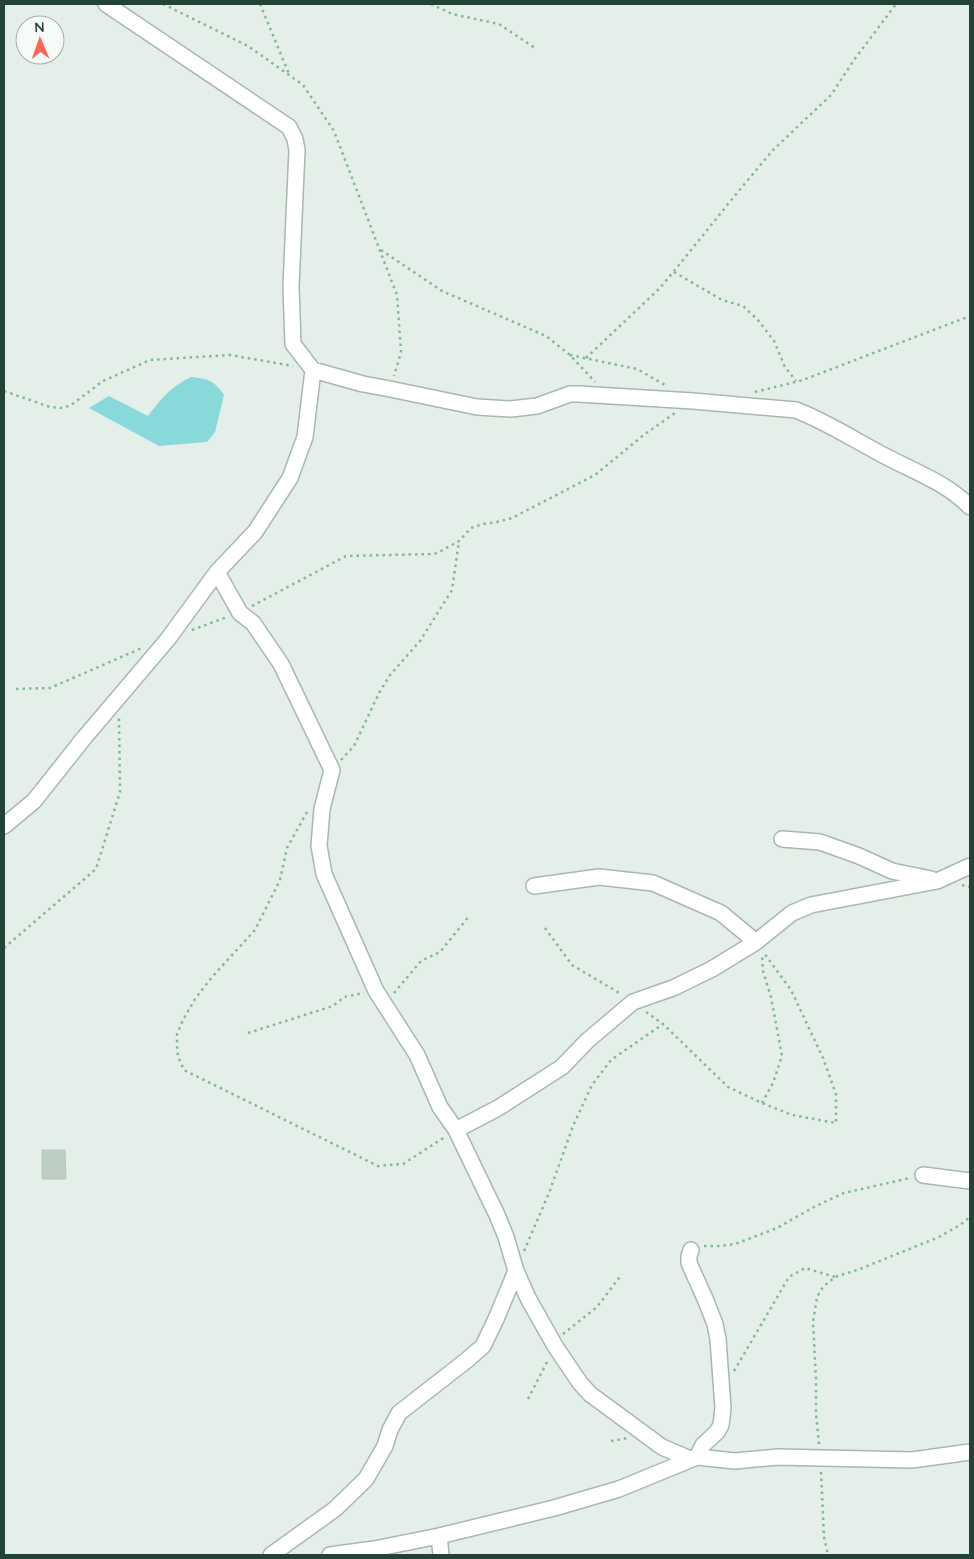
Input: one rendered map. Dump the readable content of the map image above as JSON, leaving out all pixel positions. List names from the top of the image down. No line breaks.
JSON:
{"north":"top"}
